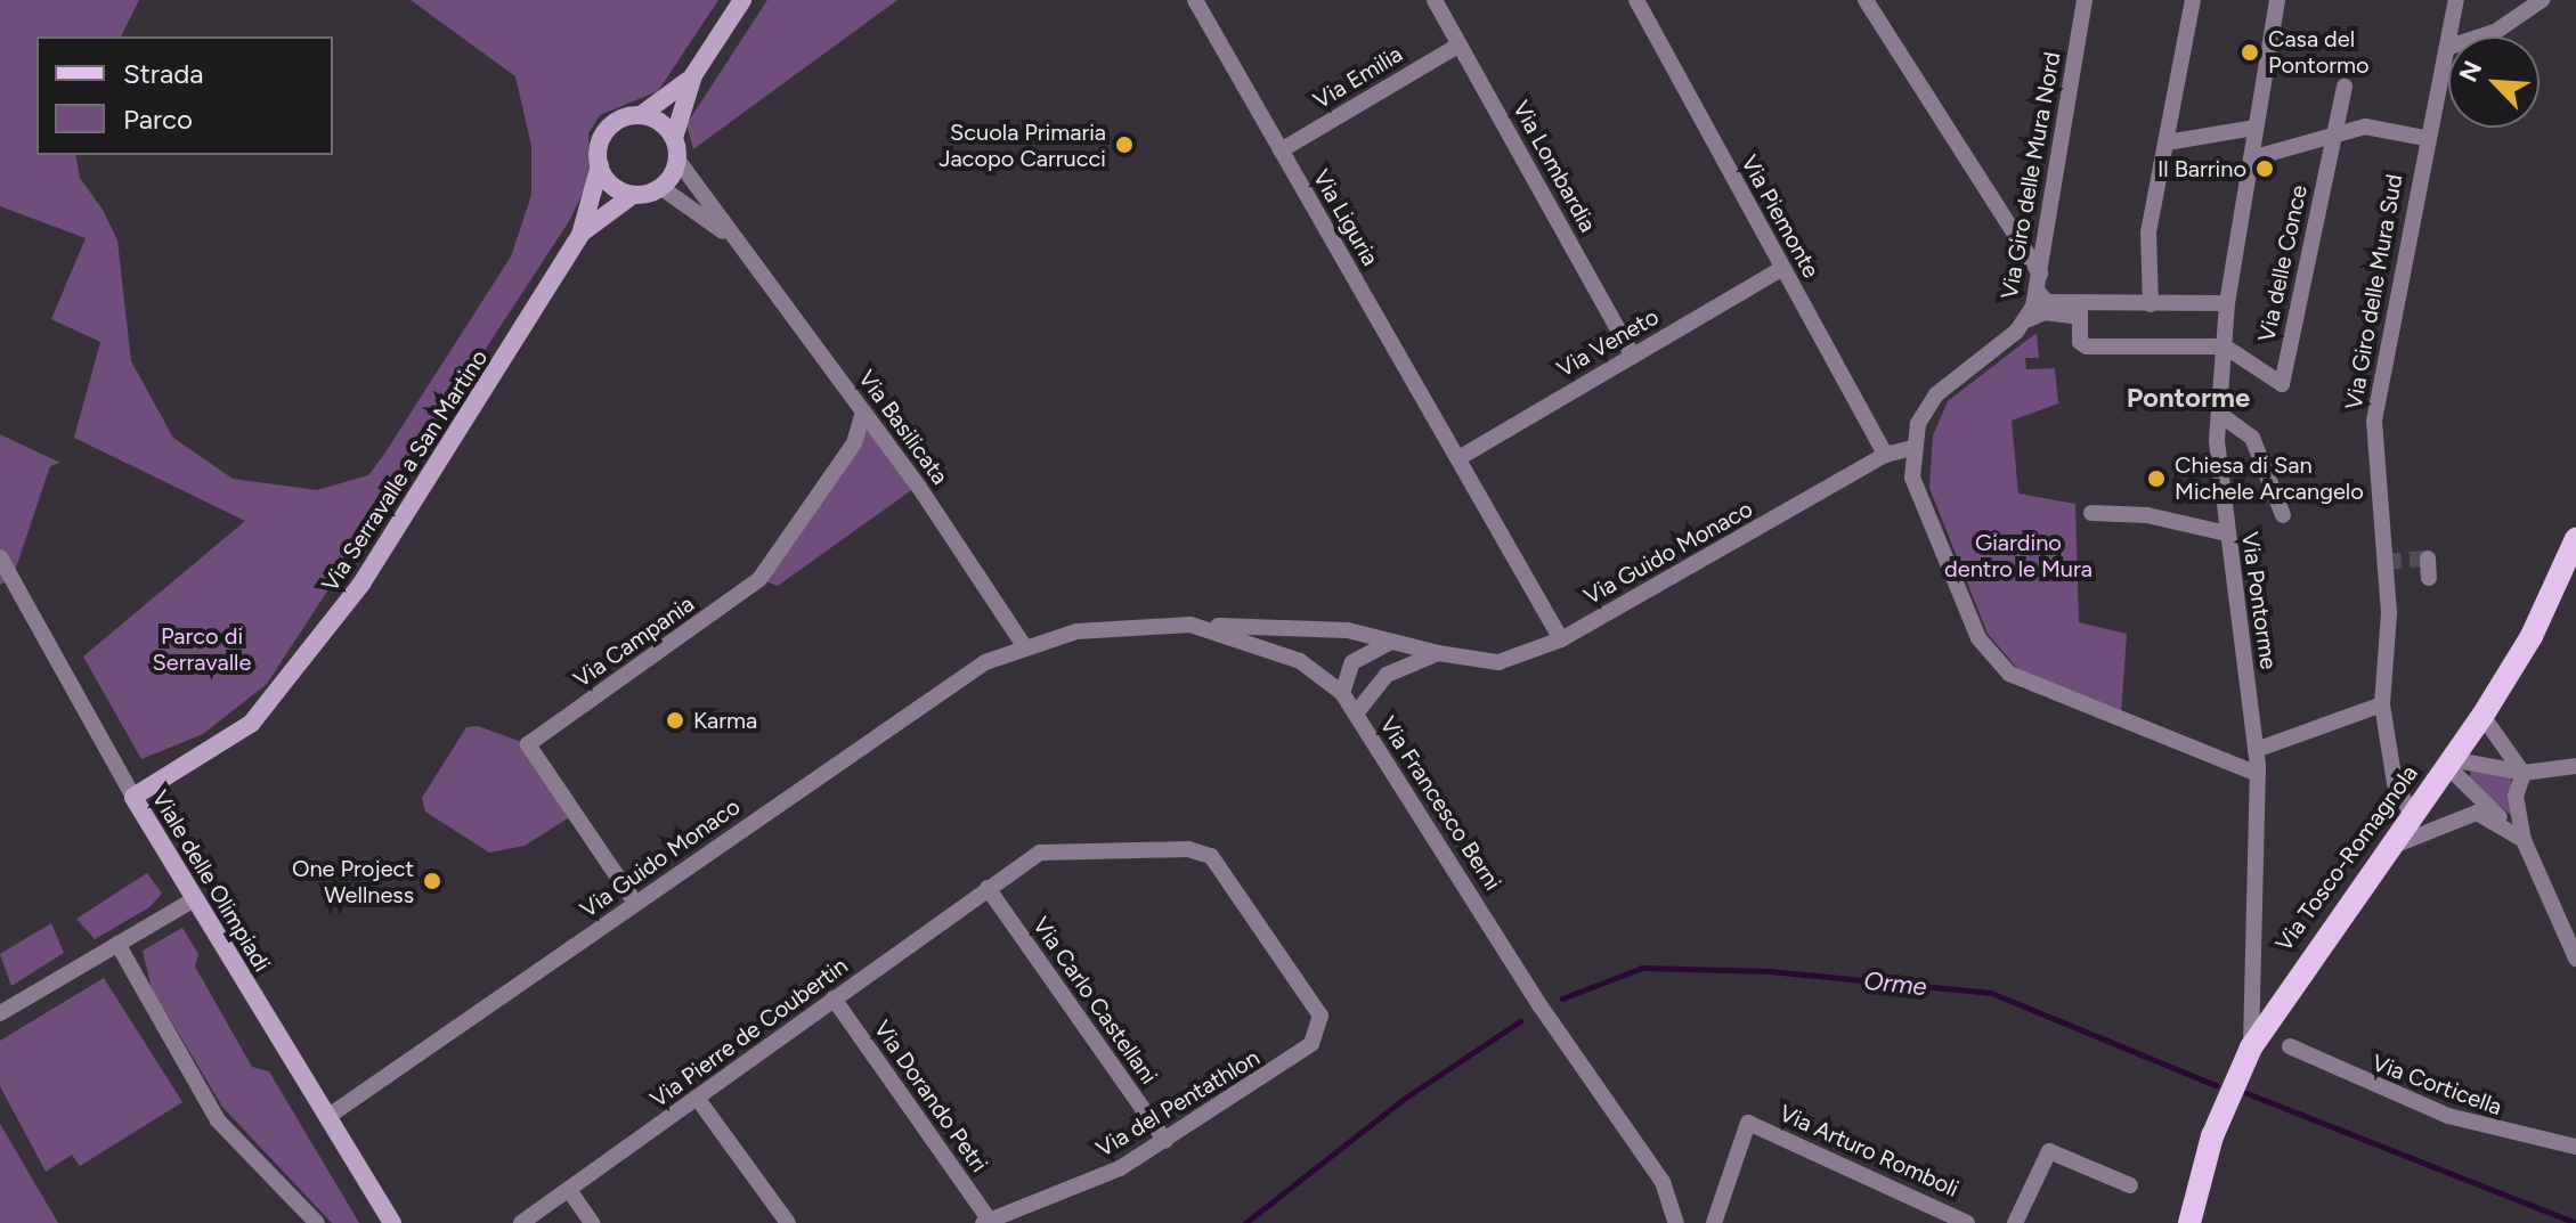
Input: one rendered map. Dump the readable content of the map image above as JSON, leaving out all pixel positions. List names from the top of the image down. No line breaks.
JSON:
{"streets":{"main road":["Via Tosco-Romagnola"],"street":["Via Emilia","Via Lombardia","Via Giro delle Mura Nord","Via Piemonte","Via Liguria","Via delle Conce","Via Giro delle Mura Sud","Via Veneto","Via Basilicata","Via Serravalle a San Martino","Via Guido Monaco","Via Pontorme","Via Campania","Via Francesco Berni","Viale delle Olimpiadi","Via Carlo Castellani","Via Pierre de Coubertin","Via Corticella","Via Dorando Petri","Via del Pentathlon","Via Arturo Romboli"]},"crossings":[["Via Emilia","Via Lombardia"],["Via Emilia","Via Liguria"],["Via Lombardia","Via Veneto"],["Via Giro delle Mura Nord","Via Guido Monaco"],["Via Piemonte","Via Veneto"],["Via Piemonte","Via Guido Monaco"],["Via Liguria","Via Veneto"],["Via Liguria","Via Guido Monaco"],["Via delle Conce","Via Pontorme"],["Via Giro delle Mura Sud","Via Tosco-Romagnola"],["Via Basilicata","Via Guido Monaco"],["Via Basilicata","Via Campania"],["Via Basilicata","Via Francesco Berni"],["Via Serravalle a San Martino","Viale delle Olimpiadi"],["Via Guido Monaco","Via Campania"],["Via Guido Monaco","Via Francesco Berni"],["Via Guido Monaco","Viale delle Olimpiadi"],["Via Pontorme","Via Tosco-Romagnola"],["Via Carlo Castellani","Via Pierre de Coubertin"],["Via Carlo Castellani","Via del Pentathlon"],["Via Pierre de Coubertin","Via Dorando Petri"],["Via Pierre de Coubertin","Via del Pentathlon"],["Via Dorando Petri","Via del Pentathlon"]],"districts":["Pontorme"],"water":["Orme"],"parks":["Giardino dentro le Mura","Parco di Serravalle"],"places":["Casa del Pontormo","Scuola Primaria Jacopo Carrucci","Il Barrino","Chiesa di San Michele Arcangelo","Karma","One Project Wellness"],"legend":["Strada","Parco"],"north":"top left"}
